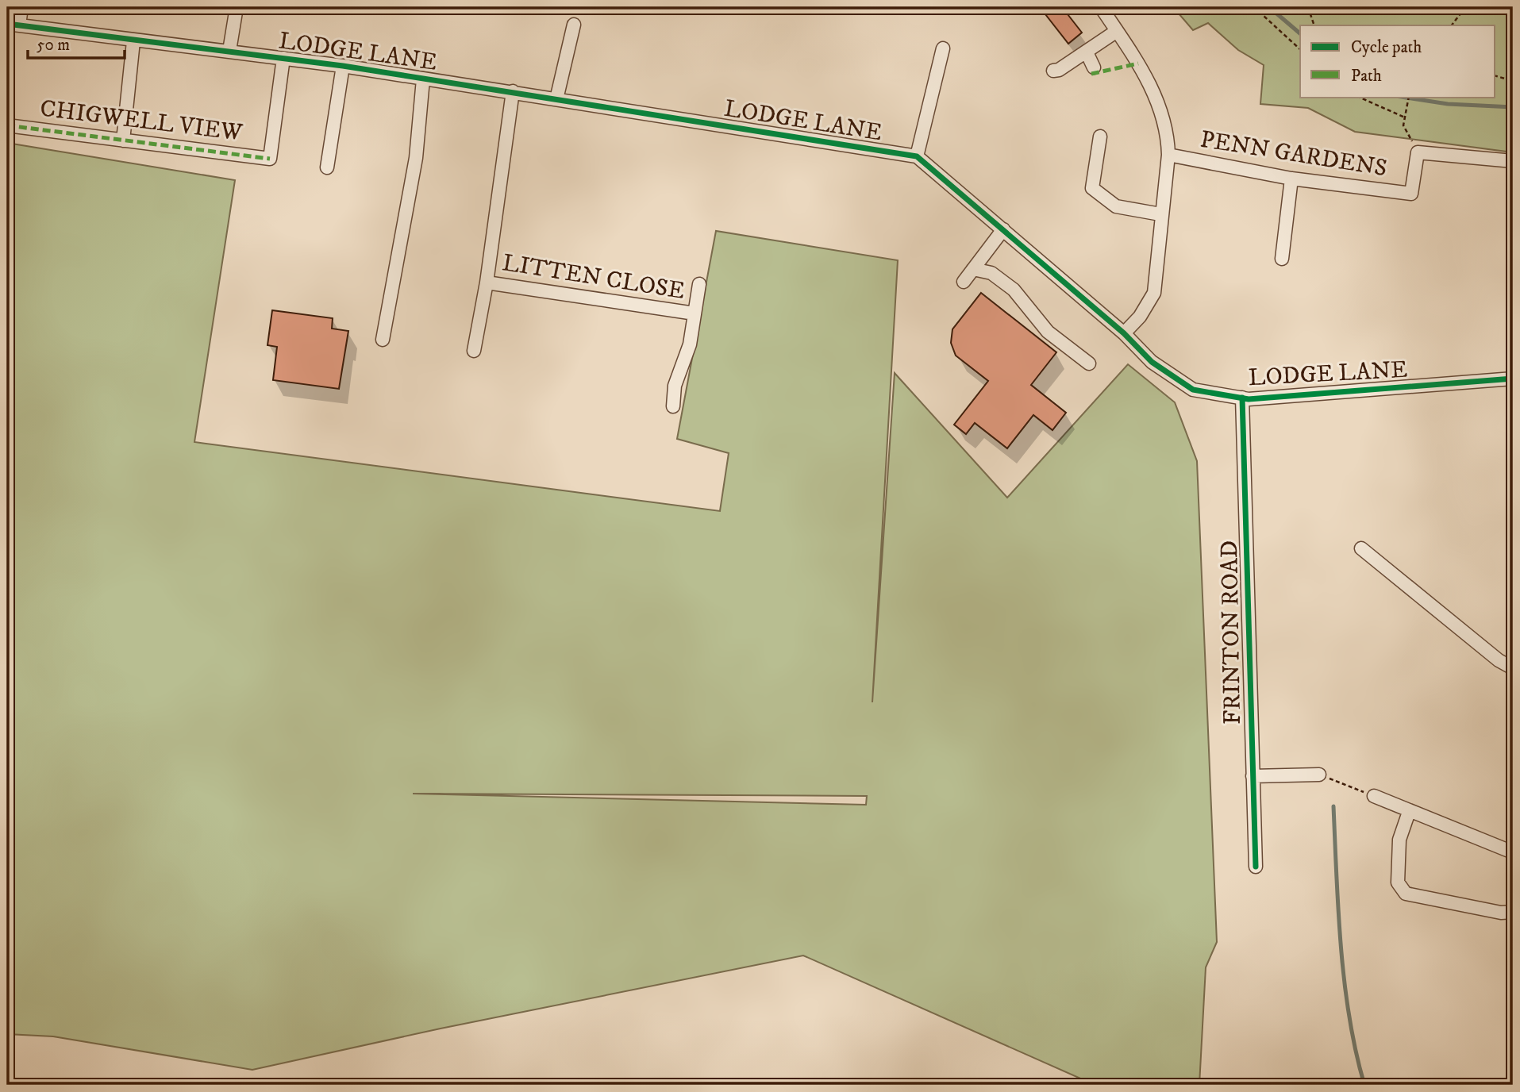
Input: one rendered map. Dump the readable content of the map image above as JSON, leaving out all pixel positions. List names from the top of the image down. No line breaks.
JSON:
{"streets":{"street":["LODGE LANE","CHIGWELL VIEW","PENN GARDENS","LITTEN CLOSE","FRINTON ROAD"]},"crossings":[["LODGE LANE","CHIGWELL VIEW"],["LODGE LANE","LITTEN CLOSE"],["LODGE LANE","FRINTON ROAD"]],"legend":["Cycle path","Path"],"scale_bar":"50 m"}
